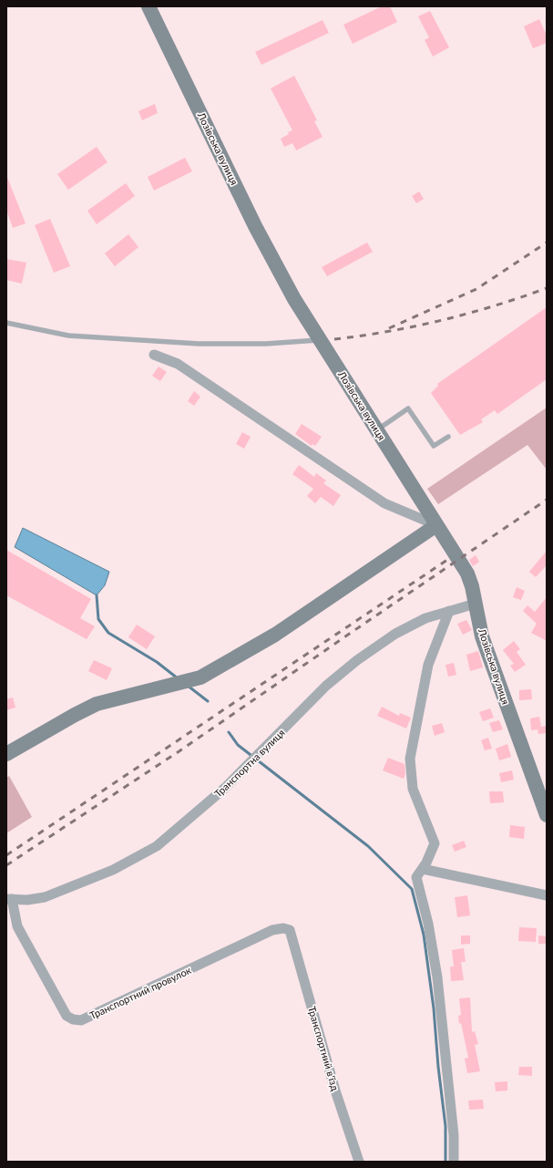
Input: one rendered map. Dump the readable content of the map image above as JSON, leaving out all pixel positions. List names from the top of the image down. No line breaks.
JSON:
{"streets":{"main road":["Лозівська вулиця"],"street":["Транспортна вулиця","Транспортний провулок","Транспортний в'їзд"]},"crossings":[["Лозівська вулиця","Транспортна вулиця"],["Транспортна вулиця","Транспортний провулок"],["Транспортний провулок","Транспортний в'їзд"]]}
